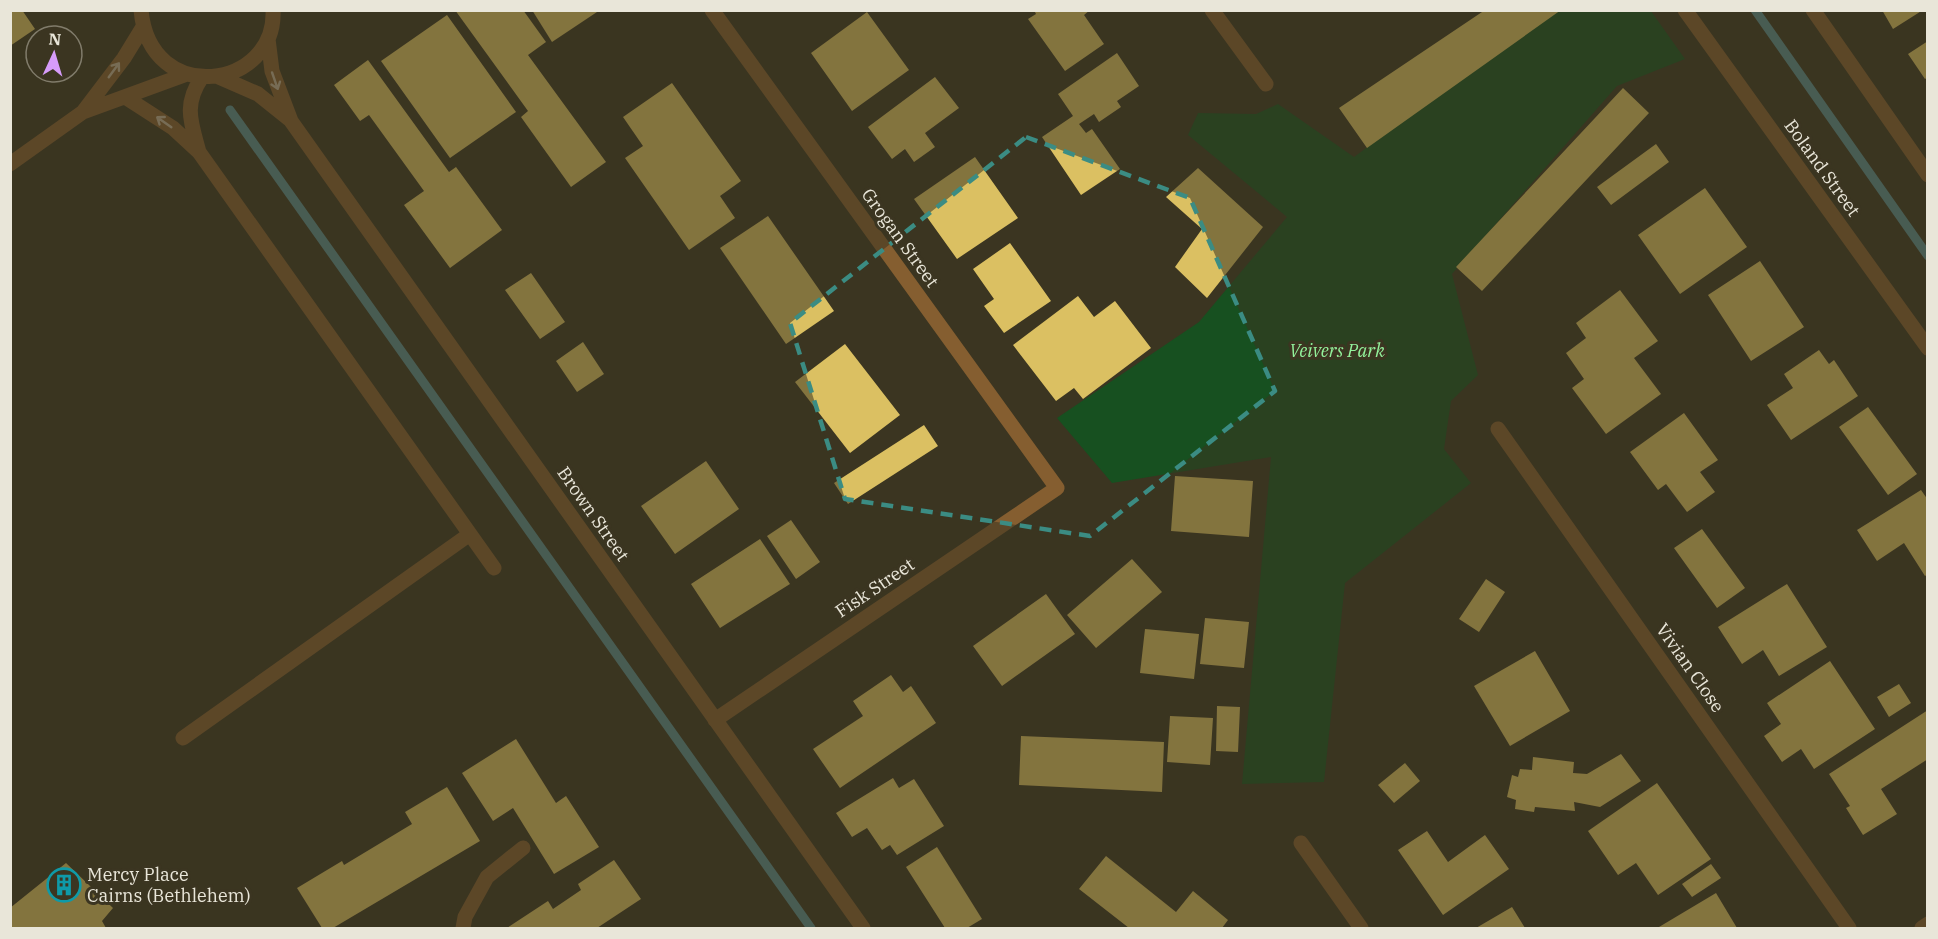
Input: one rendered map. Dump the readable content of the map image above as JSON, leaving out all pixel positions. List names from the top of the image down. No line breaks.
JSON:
{"streets":{"street":["Boland Street","Grogan Street","Brown Street","Fisk Street","Vivian Close"]},"crossings":[["Grogan Street","Fisk Street"],["Brown Street","Fisk Street"]],"parks":["Veivers Park"],"places":{"building":["Mercy Place Cairns (Bethlehem)"]},"north":"top"}
